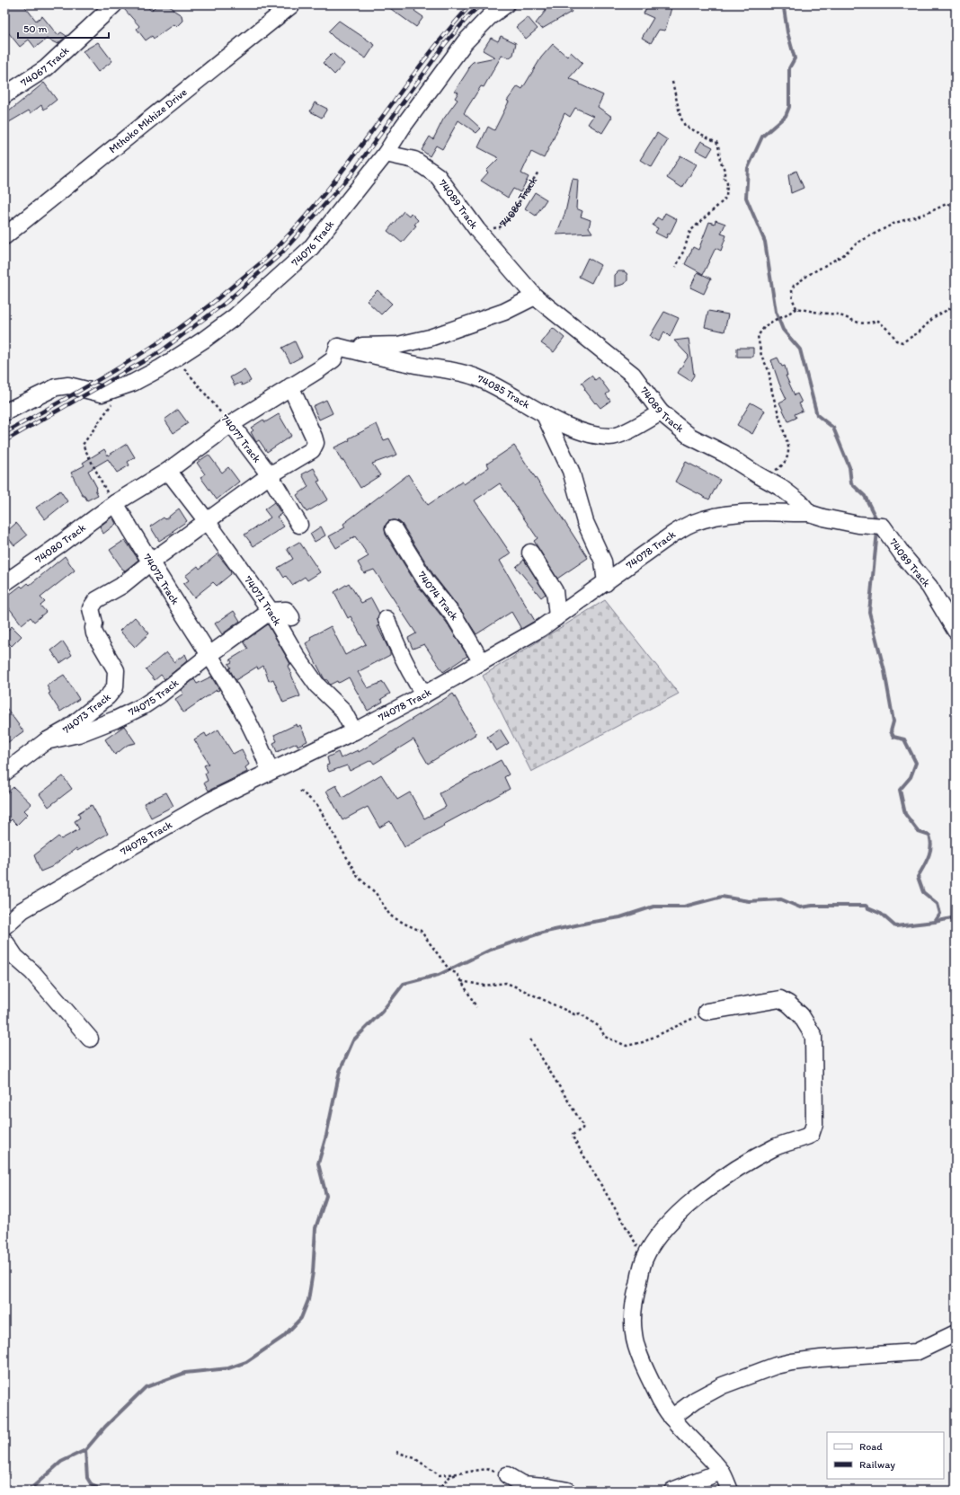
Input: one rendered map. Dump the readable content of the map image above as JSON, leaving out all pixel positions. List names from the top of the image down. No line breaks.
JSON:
{"streets":{"street":["74067 Track","Mthoko Mkhize Drive","74089 Track","74076 Track","74085 Track","74077 Track","74080 Track","74078 Track","74072 Track","74074 Track","74071 Track","74075 Track","74073 Track"],"path":["74086 Track"]},"crossings":[["74086 Track","74089 Track"],["74089 Track","74076 Track"],["74089 Track","74085 Track"],["74089 Track","74078 Track"],["74076 Track","74077 Track"],["74077 Track","74080 Track"],["74080 Track","74072 Track"],["74080 Track","74071 Track"],["74078 Track","74072 Track"],["74078 Track","74074 Track"],["74078 Track","74071 Track"],["74072 Track","74075 Track"],["74072 Track","74073 Track"],["74071 Track","74075 Track"],["74075 Track","74073 Track"]],"legend":["Road","Railway"],"scale_bar":"50 m"}
